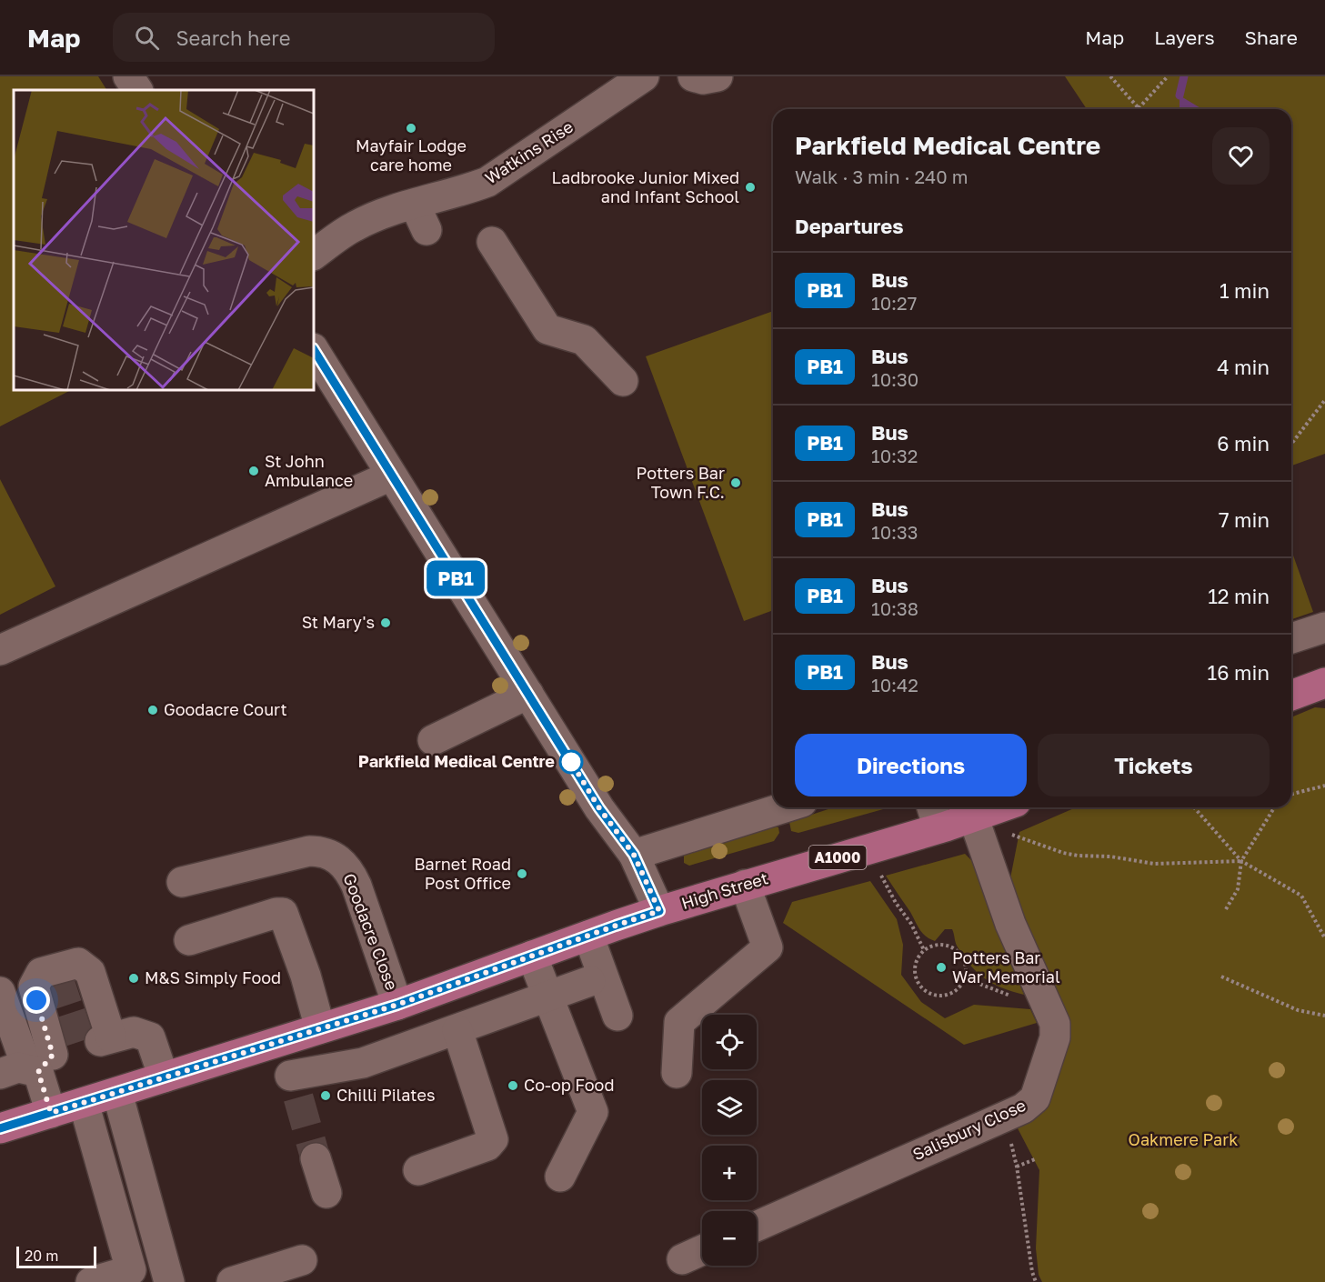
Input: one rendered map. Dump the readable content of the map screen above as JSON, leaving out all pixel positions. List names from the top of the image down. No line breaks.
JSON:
{"streets":{"main road":["A1000","High Street"],"street":["Watkins Rise","Goodacre Close","Salisbury Close"]},"crossings":[["High Street","Goodacre Close"],["High Street","Salisbury Close"]],"parks":["Oakmere Park"],"places":["Mayfair Lodge care home","Ladbrooke Junior Mixed and Infant School","St John Ambulance","Potters Bar Town F.C.","St Mary's","Goodacre Court","Parkfield Medical Centre","Barnet Road Post Office","Potters Bar War Memorial","M&S Simply Food","Co-op Food","Chilli Pilates"],"lines":["bus line PB1"],"scale_bar":"20 m","page":{"header":"Map","search":"Search here","nav":["Map","Layers","Share"],"on_map":"PB1","heading":[["Parkfield Medical Centre","Walk · 3 min · 240 m"],"Departures"],"list":[{"mark":"PB1","name":"Bus","note":"10:27","value":"1 min"},{"mark":"PB1","name":"Bus","note":"10:30","value":"4 min"},{"mark":"PB1","name":"Bus","note":"10:32","value":"6 min"},{"mark":"PB1","name":"Bus","note":"10:33","value":"7 min"},{"mark":"PB1","name":"Bus","note":"10:38","value":"12 min"},{"mark":"PB1","name":"Bus","note":"10:42","value":"16 min"}],"buttons":["Directions","Tickets"],"map_buttons":["+","−"],"scale":"20 m"}}
